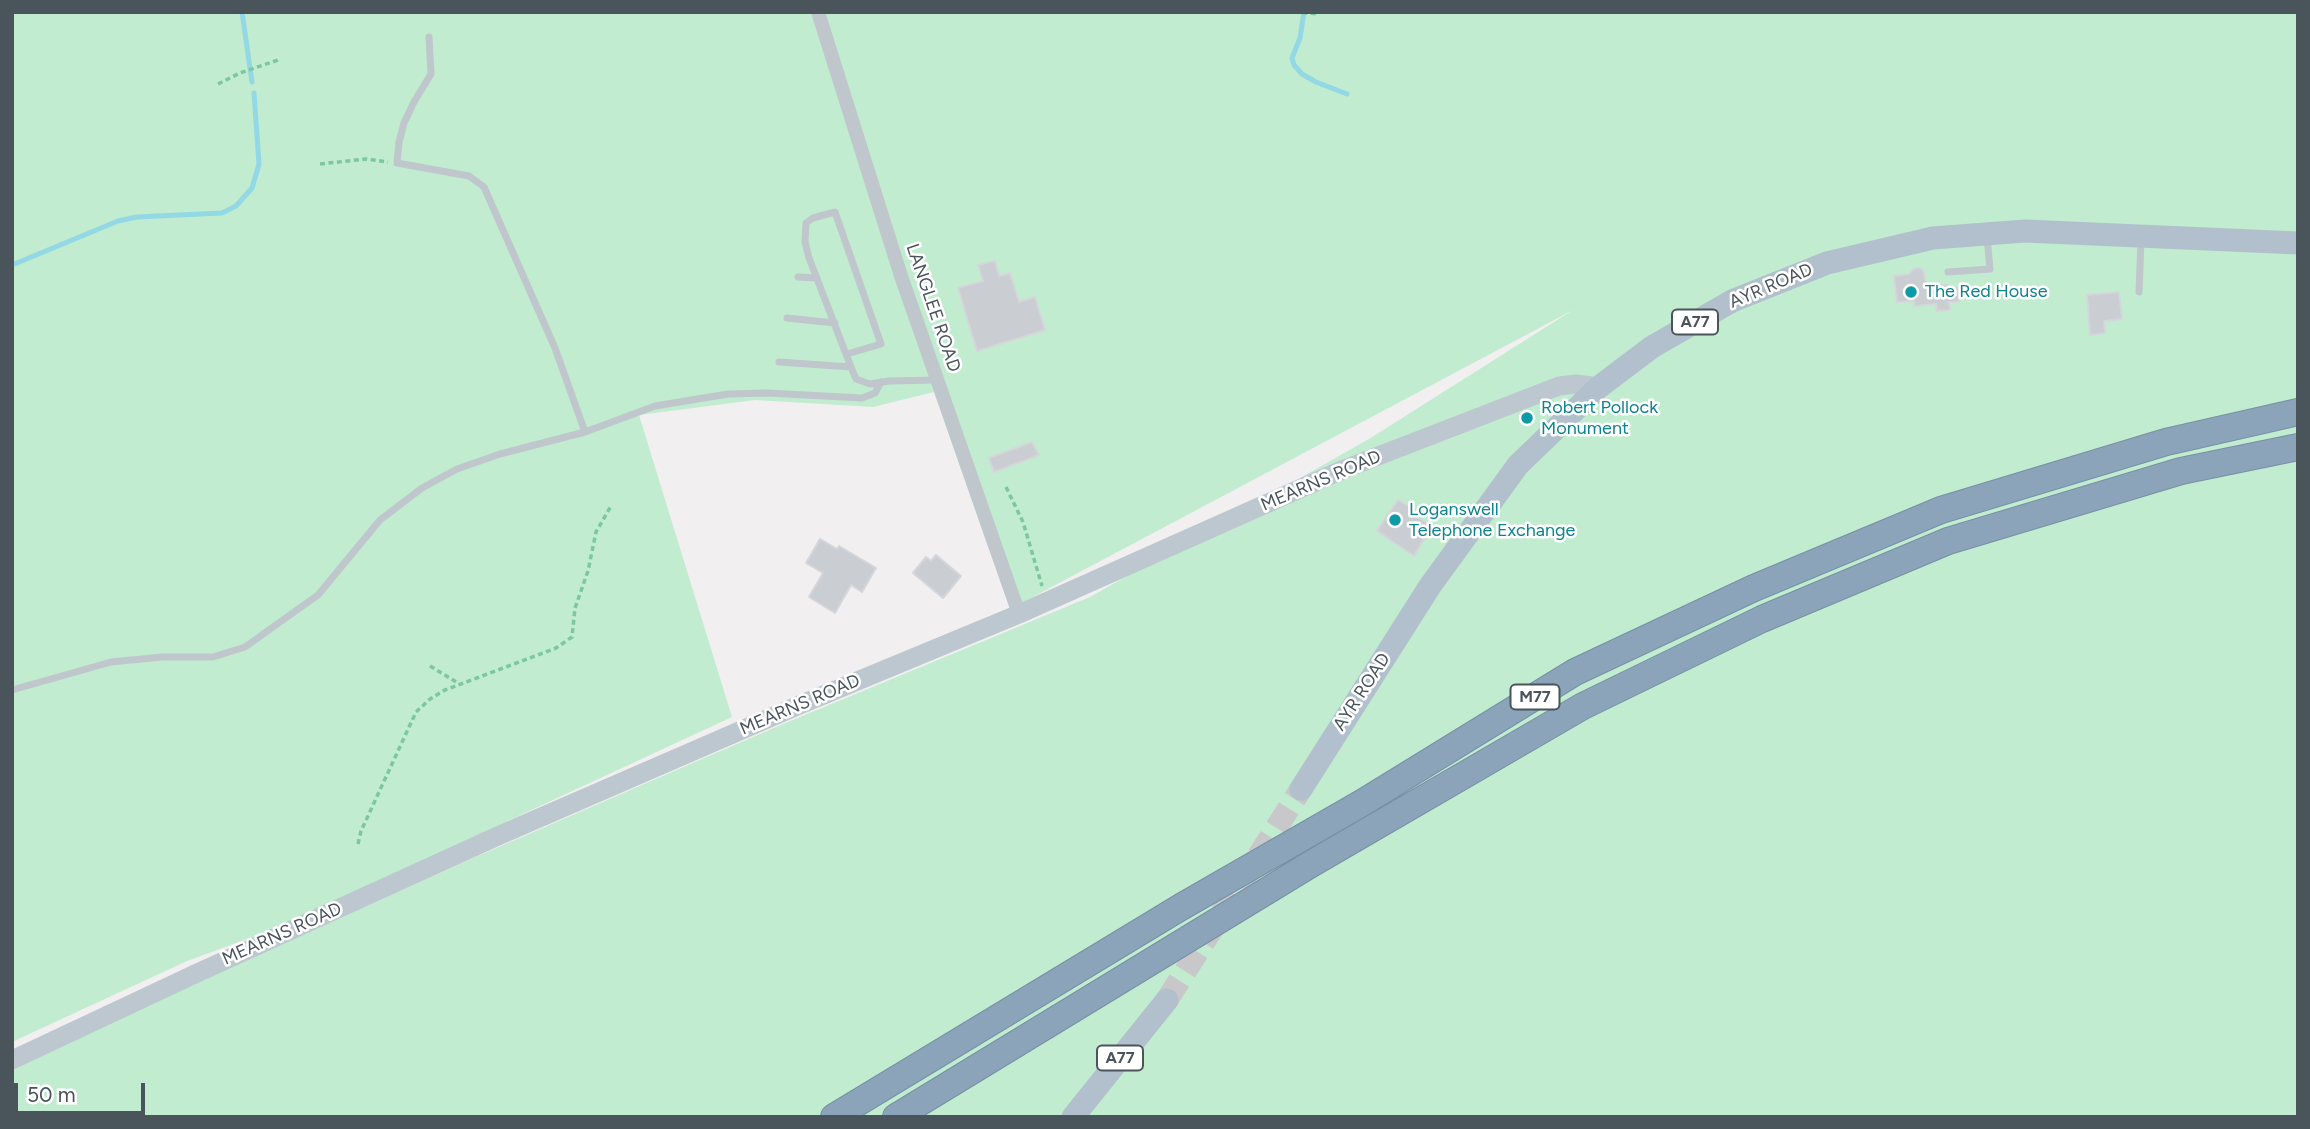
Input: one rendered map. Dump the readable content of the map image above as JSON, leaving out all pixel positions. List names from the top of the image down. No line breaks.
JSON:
{"streets":{"highway":["M77"],"main road":["AYR ROAD","A77"],"street":["LANGLEE ROAD","MEARNS ROAD"]},"crossings":[["AYR ROAD","MEARNS ROAD"],["LANGLEE ROAD","MEARNS ROAD"]],"places":["The Red House","Robert Pollock Monument","Loganswell Telephone Exchange"],"scale_bar":"50 m"}
